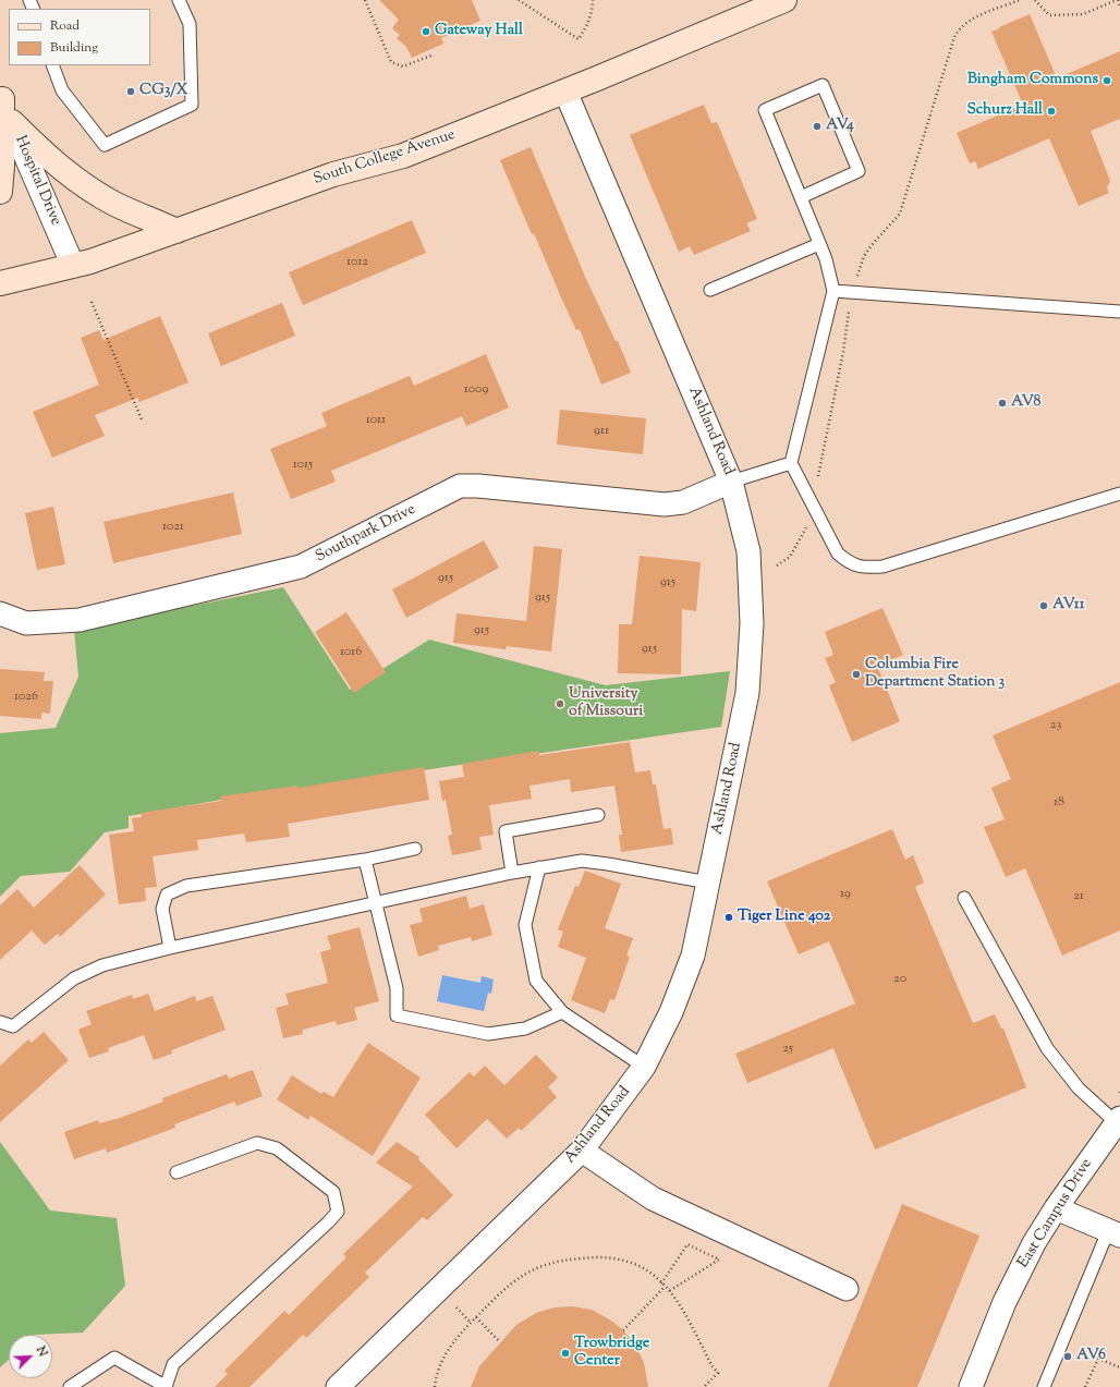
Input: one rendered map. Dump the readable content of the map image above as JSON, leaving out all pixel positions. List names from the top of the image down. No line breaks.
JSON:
{"streets":{"main road":["South College Avenue"],"street":["Hospital Drive","Ashland Road","Southpark Drive","East Campus Drive"]},"crossings":[["South College Avenue","Hospital Drive"],["South College Avenue","Ashland Road"],["Ashland Road","Southpark Drive"]],"places":["Gateway Hall","Bingham Commons","CG3/X","Schurz Hall","AV4","AV8","AV11","Columbia Fire Department Station 3","University of Missouri","Tiger Line 402","Trowbridge Center","AV6"],"house_numbers":["1012","1009","1011","911","1015","1021","915","915","915","915","915","1016","1026","23","18","19","21","20","25"],"legend":["Road","Building"],"north":"top right"}
